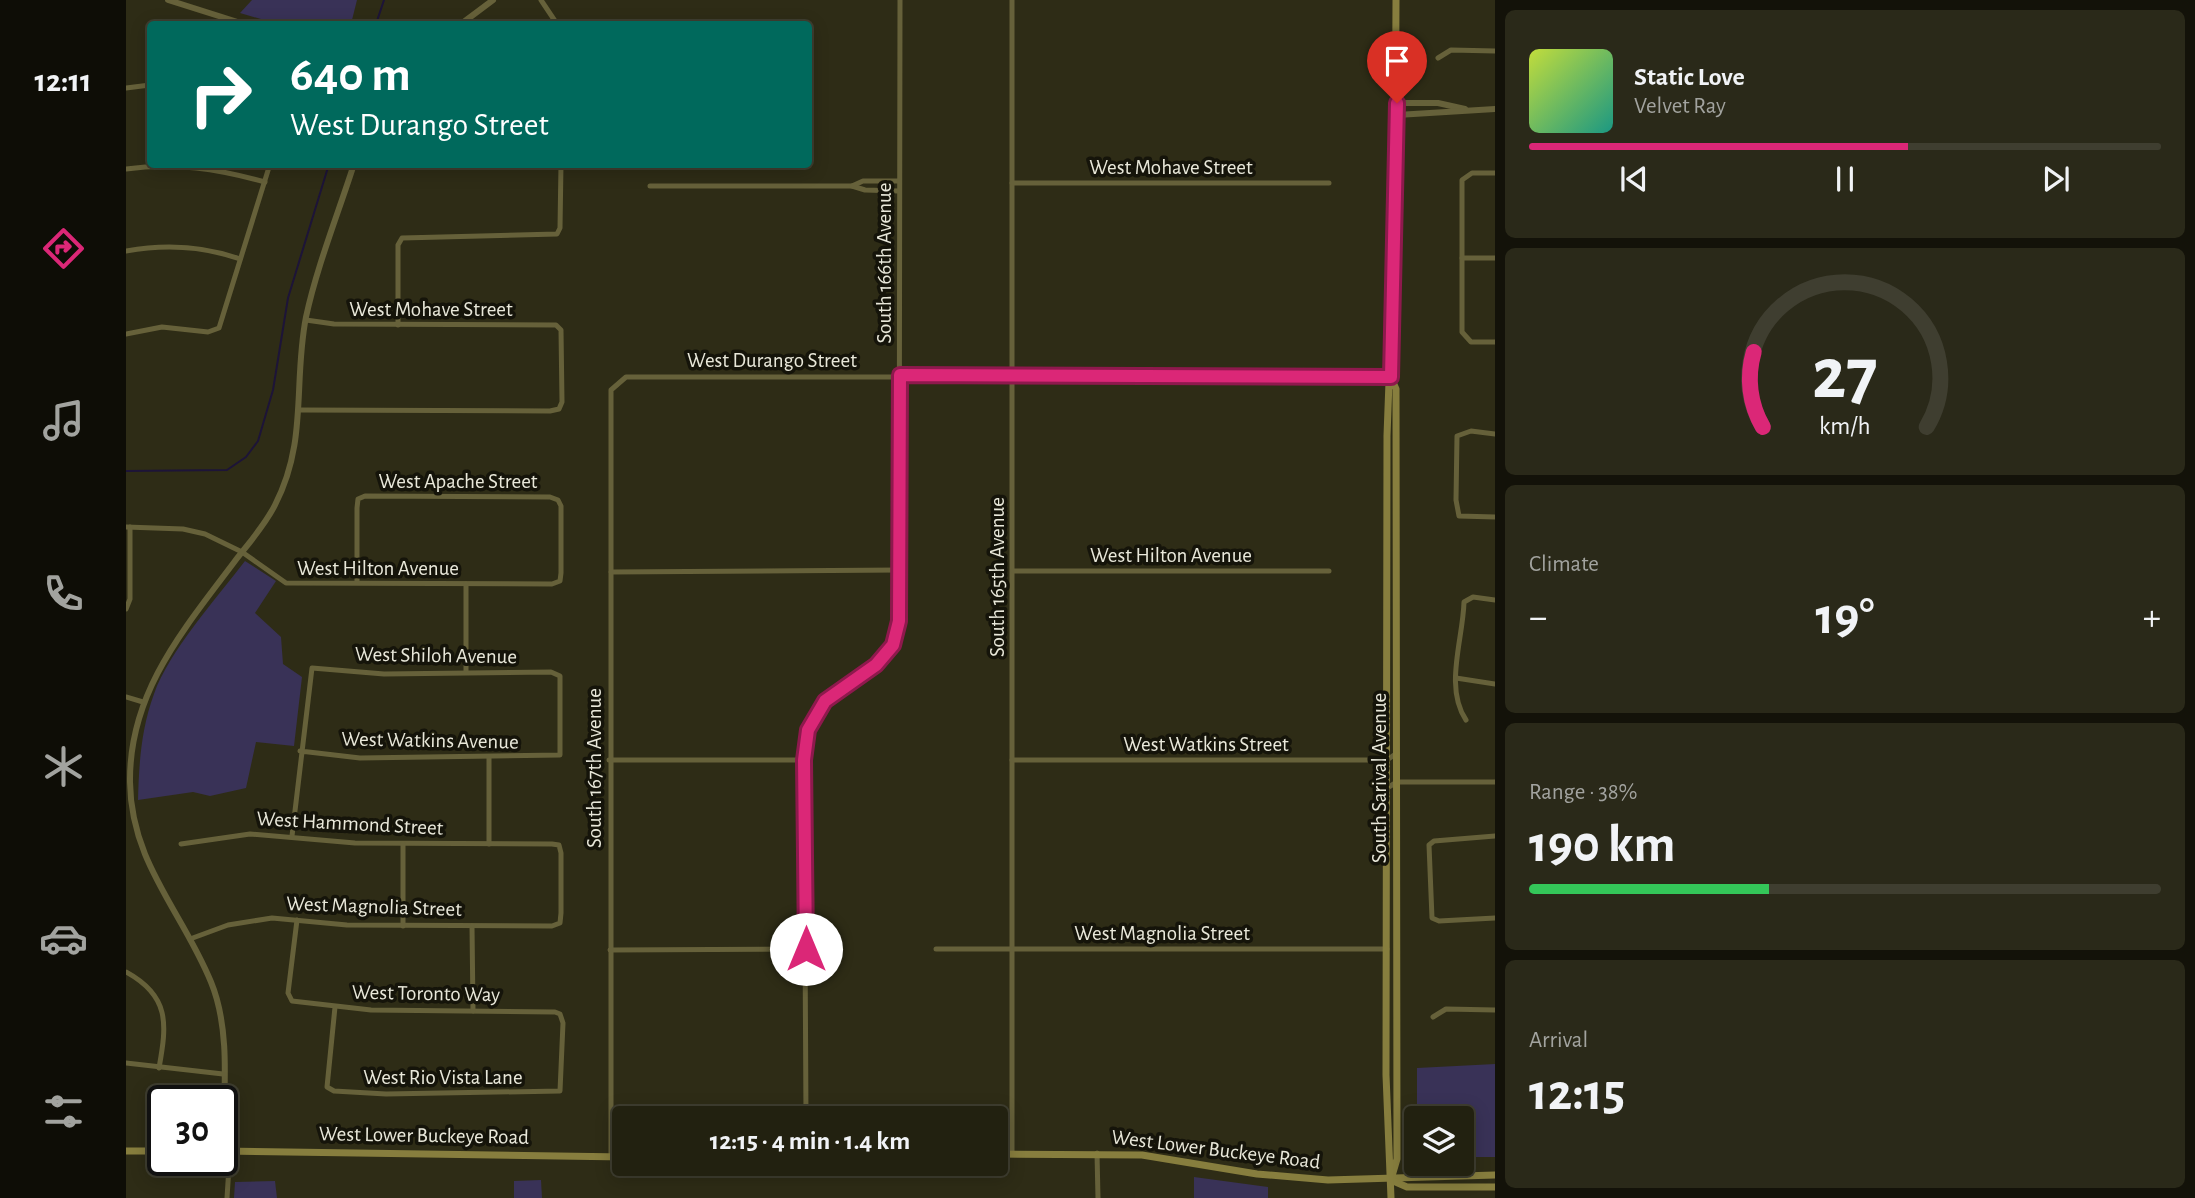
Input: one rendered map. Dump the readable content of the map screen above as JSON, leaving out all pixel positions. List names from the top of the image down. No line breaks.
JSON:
{"streets":{"main road":["South Sarival Avenue","West Lower Buckeye Road"],"street":["West Mohave Street","South 166th Avenue","West Durango Street","West Apache Street","West Hilton Avenue","South 165th Avenue","West Shiloh Avenue","West Watkins Avenue","West Watkins Street","South 167th Avenue","West Hammond Street","West Magnolia Street","West Toronto Way","West Rio Vista Lane"]},"crossings":[["West Mohave Street","South 165th Avenue"],["South 166th Avenue","West Durango Street"],["West Durango Street","South 165th Avenue"],["West Durango Street","South 167th Avenue"],["West Durango Street","South Sarival Avenue"],["West Apache Street","West Hilton Avenue"],["West Hilton Avenue","South 165th Avenue"],["South 165th Avenue","West Watkins Street"],["South 165th Avenue","West Magnolia Street"],["South 165th Avenue","West Lower Buckeye Road"],["West Shiloh Avenue","West Watkins Avenue"],["West Watkins Street","South Sarival Avenue"],["South 167th Avenue","West Lower Buckeye Road"],["South Sarival Avenue","West Magnolia Street"],["South Sarival Avenue","West Lower Buckeye Road"],["West Hammond Street","West Magnolia Street"],["West Magnolia Street","West Toronto Way"],["West Toronto Way","West Rio Vista Lane"]],"page":{"tabs":"12:11","turn":["640 m","West Durango Street"],"song":["Static Love","Velvet Ray"],"tile":["Climate",["Range · 38%","190 km"],["Arrival","12:15"]],"heat":["−","19°","+"],"limit":"30","trip":"12:15 · 4 min · 1.4 km","gauge":["27","km/h"]}}
